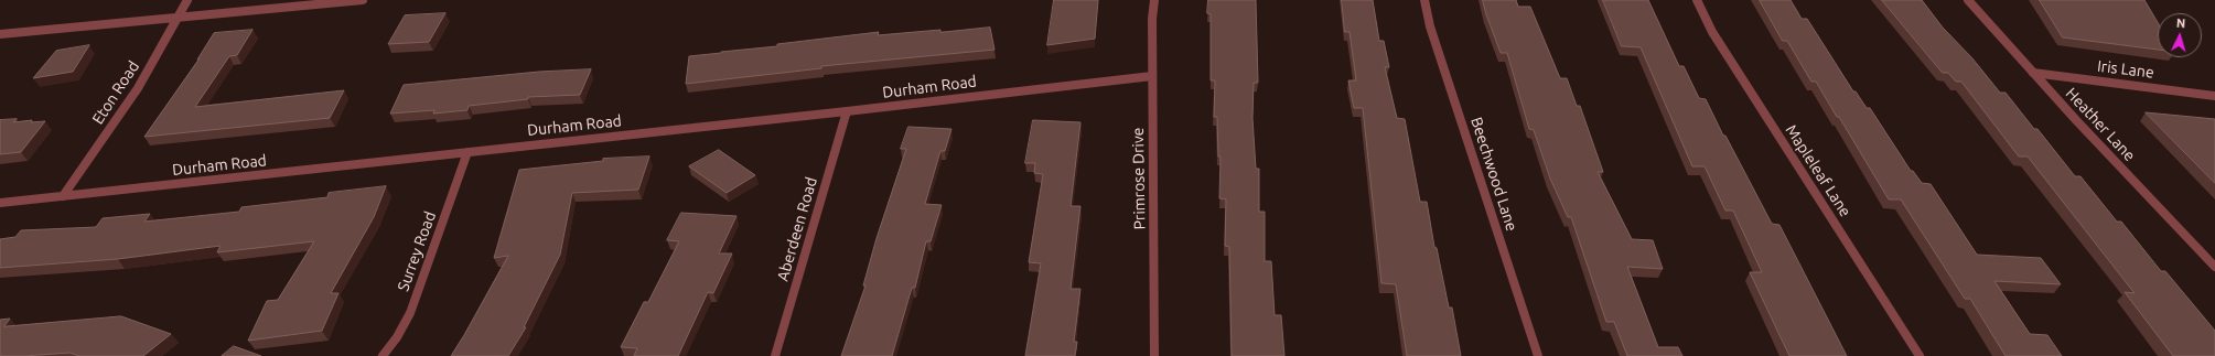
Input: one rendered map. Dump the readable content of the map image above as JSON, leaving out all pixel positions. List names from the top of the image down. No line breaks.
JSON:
{"streets":{"street":["Iris Lane","Durham Road","Eton Road","Heather Lane","Mapleleaf Lane","Beechwood Lane","Primrose Drive","Aberdeen Road","Surrey Road"]},"crossings":[["Iris Lane","Heather Lane"],["Durham Road","Eton Road"],["Durham Road","Primrose Drive"],["Durham Road","Aberdeen Road"],["Durham Road","Surrey Road"]],"north":"top"}
